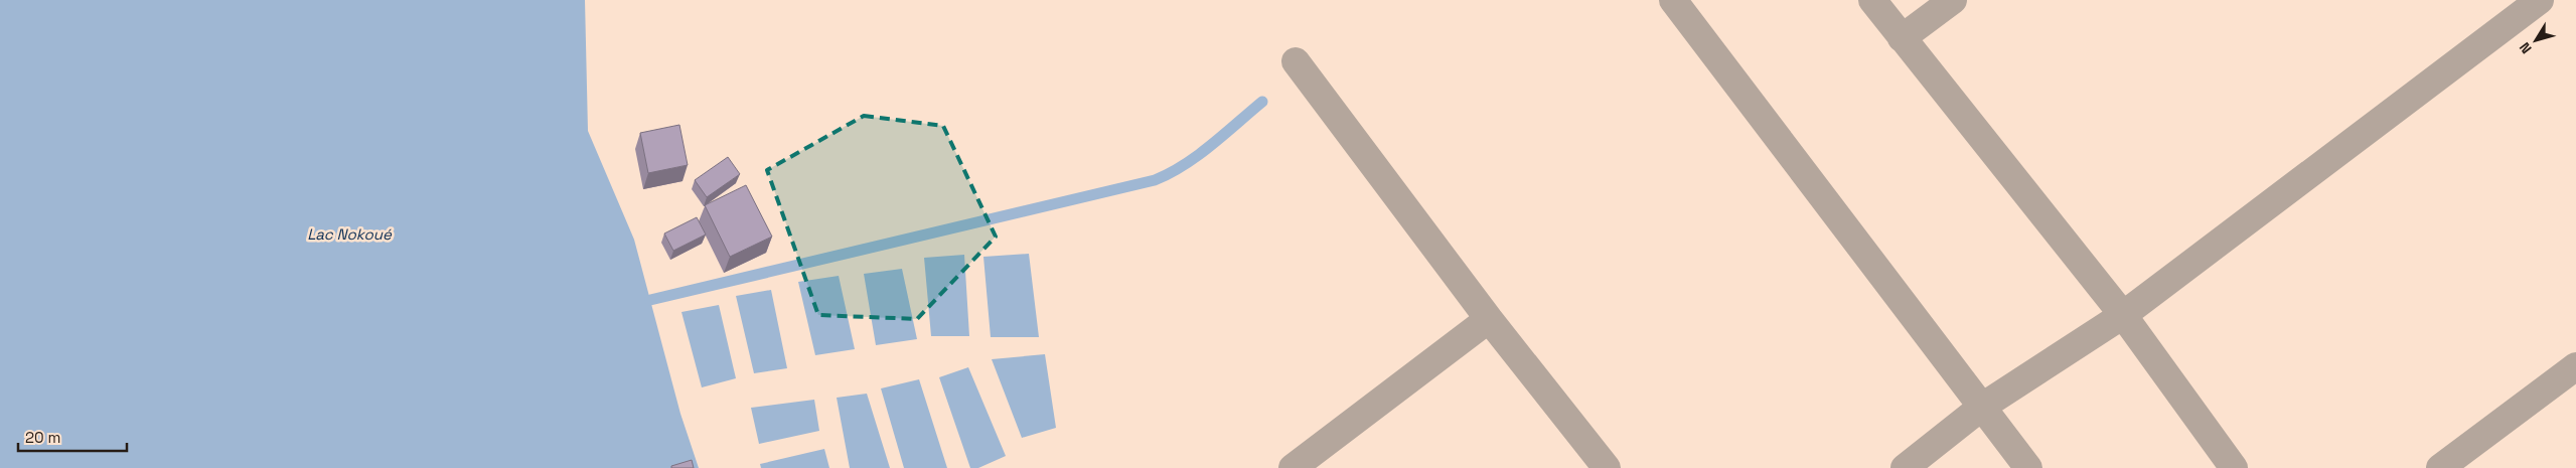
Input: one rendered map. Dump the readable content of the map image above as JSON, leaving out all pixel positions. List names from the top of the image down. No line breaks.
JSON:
{"water":["Lac Nokoué"],"scale_bar":"20 m","north":"bottom left"}
